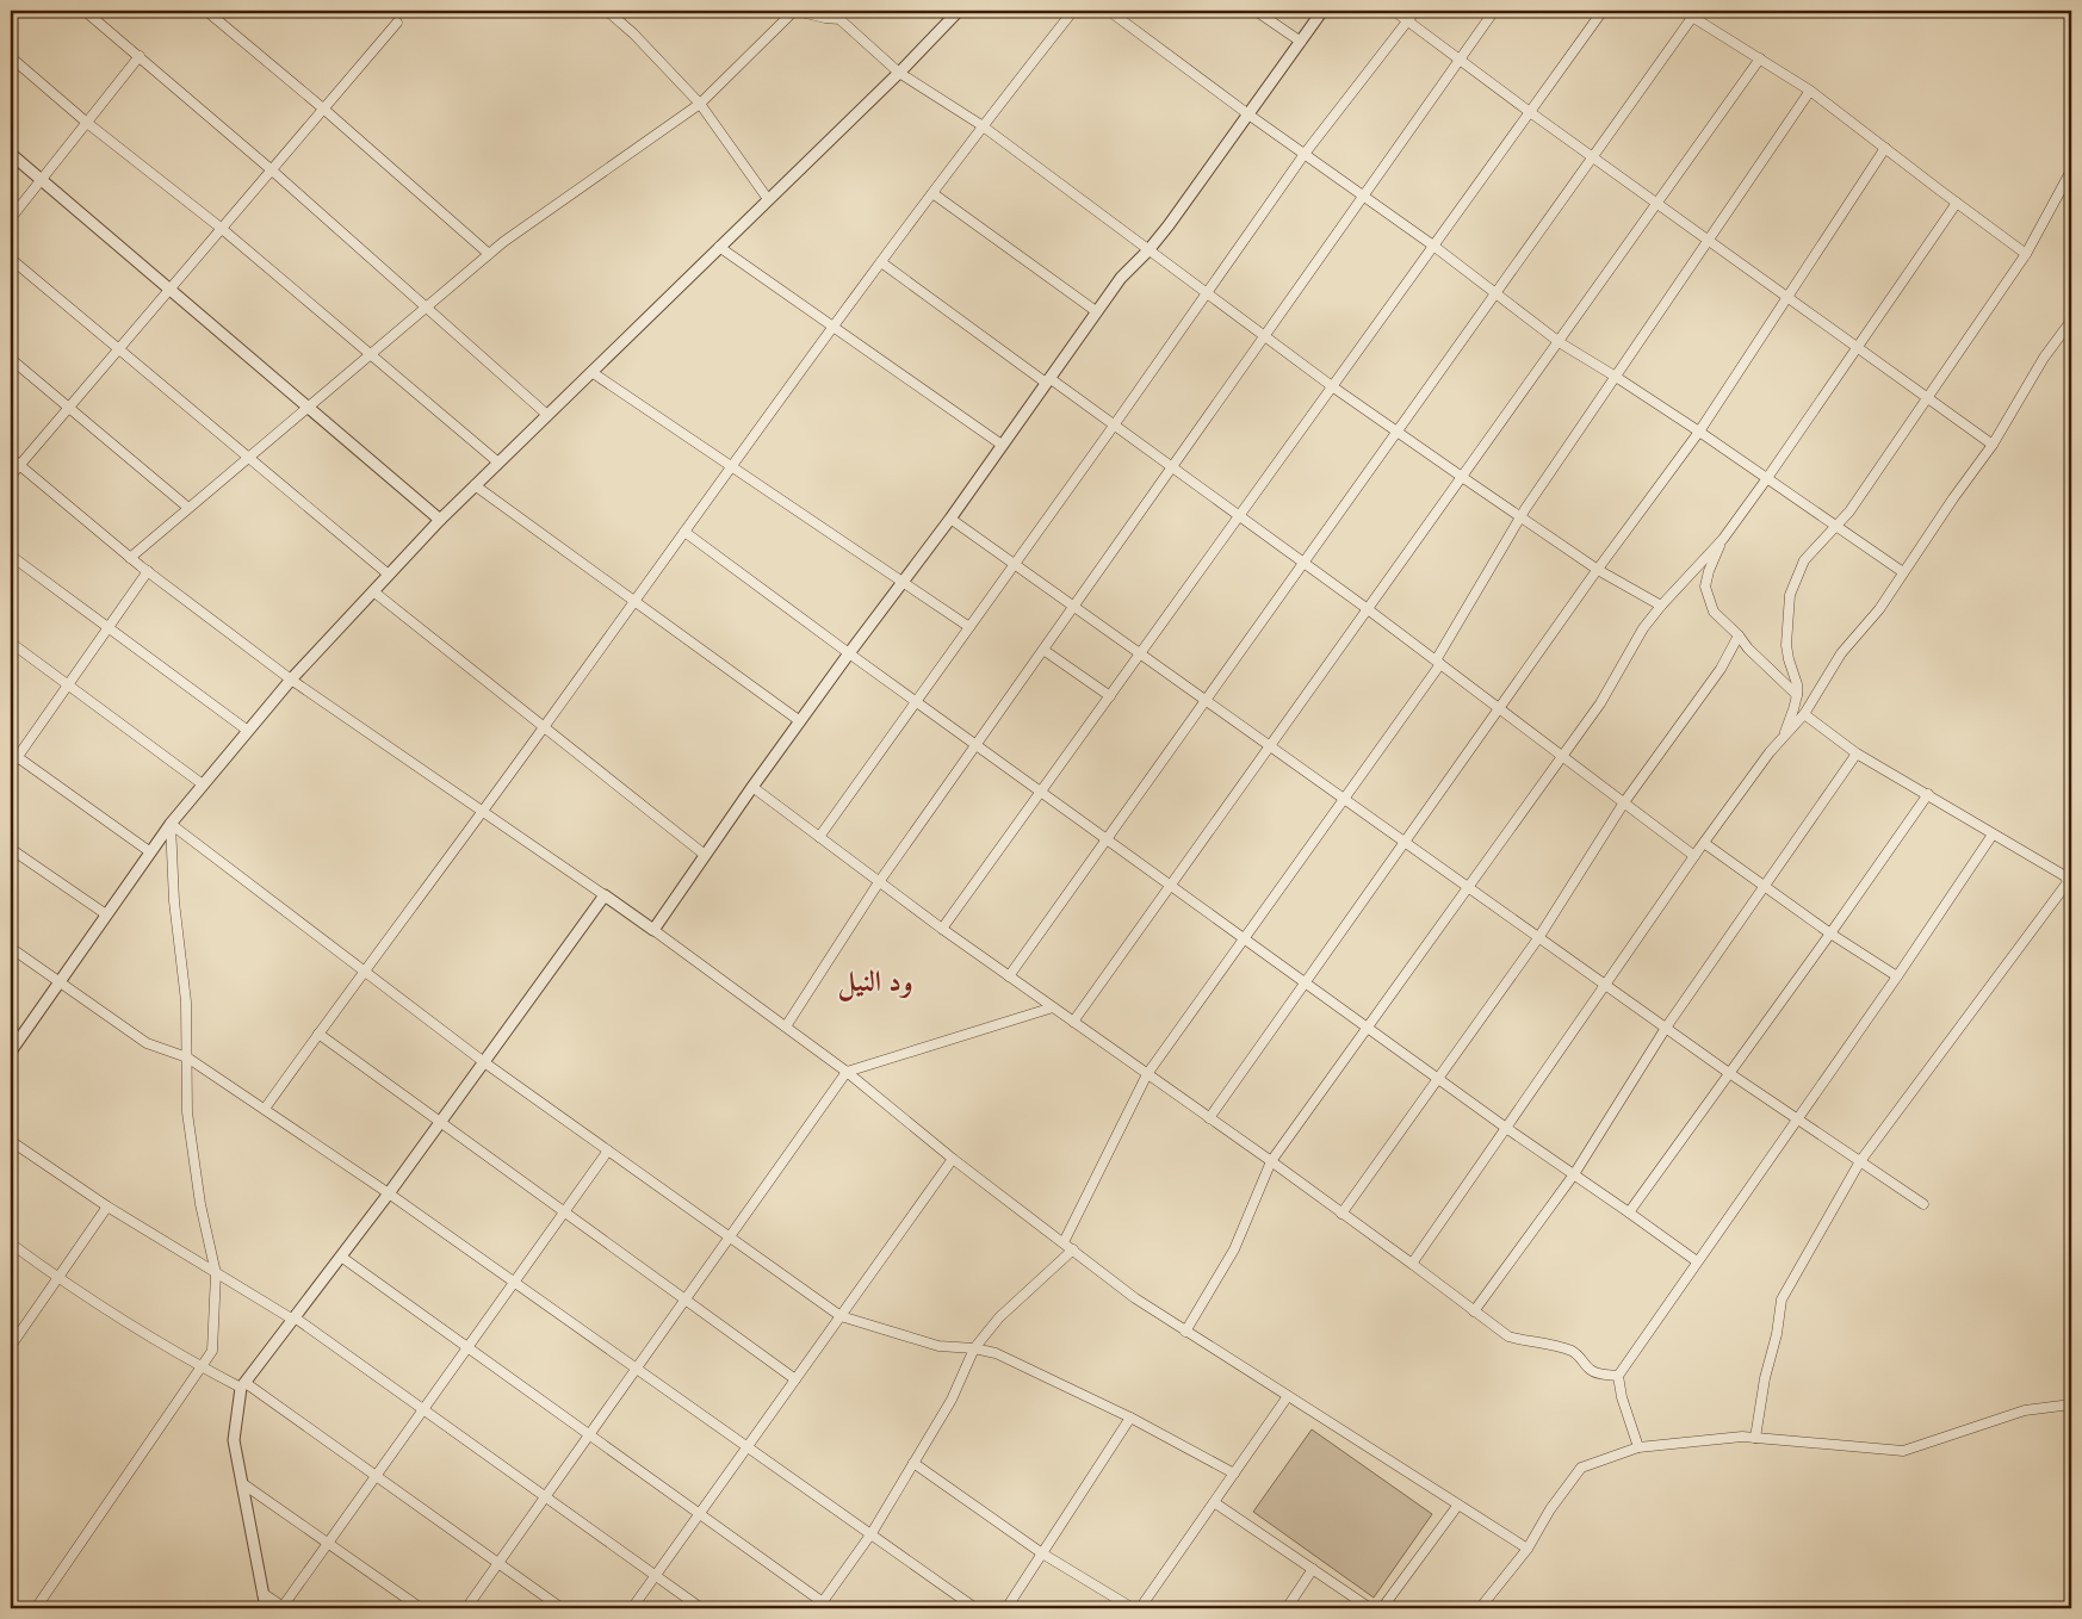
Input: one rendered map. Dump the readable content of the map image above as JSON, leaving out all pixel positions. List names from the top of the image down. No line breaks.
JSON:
{"districts":["ود النيل"]}
